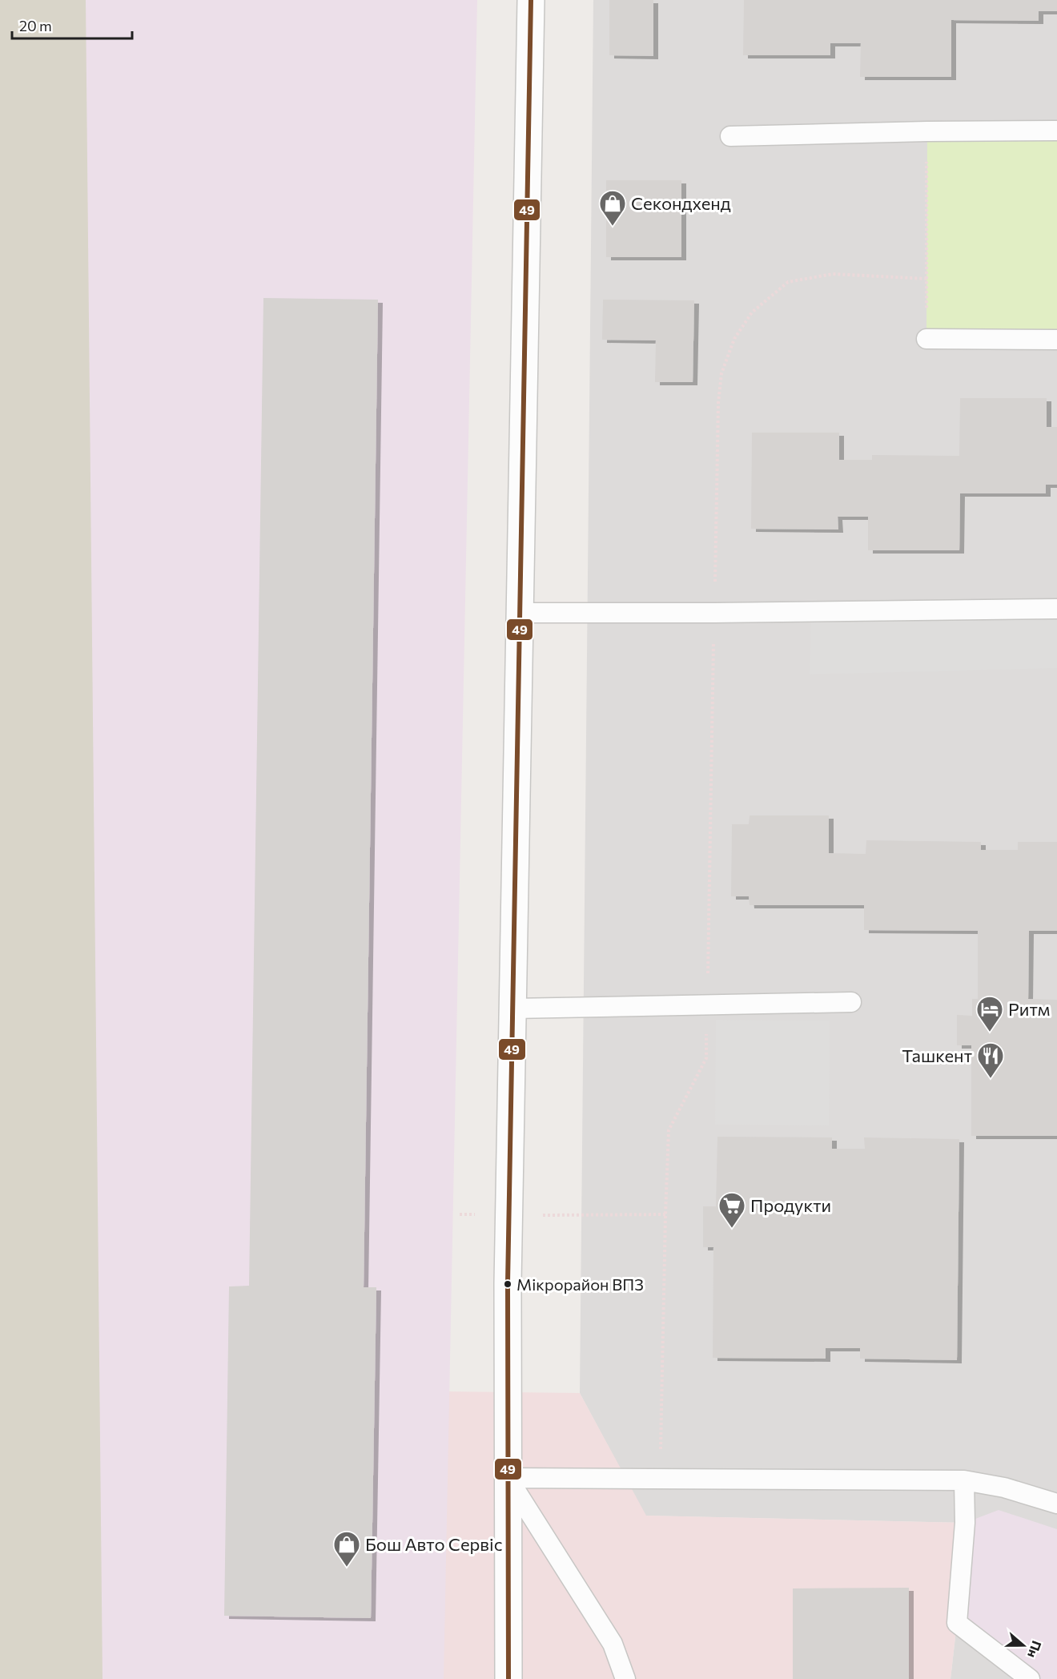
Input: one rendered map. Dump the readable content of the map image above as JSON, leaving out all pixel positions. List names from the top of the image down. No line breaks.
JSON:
{"places":{"shop":["Секондхенд","Бош Авто Сервіс"],"hotel":["Ритм"],"restaurant":["Ташкент"],"supermarket":["Продукти"],"other":["Мікрорайон ВПЗ"]},"lines":["transit line 49"],"scale_bar":"20 m","north":"right"}
